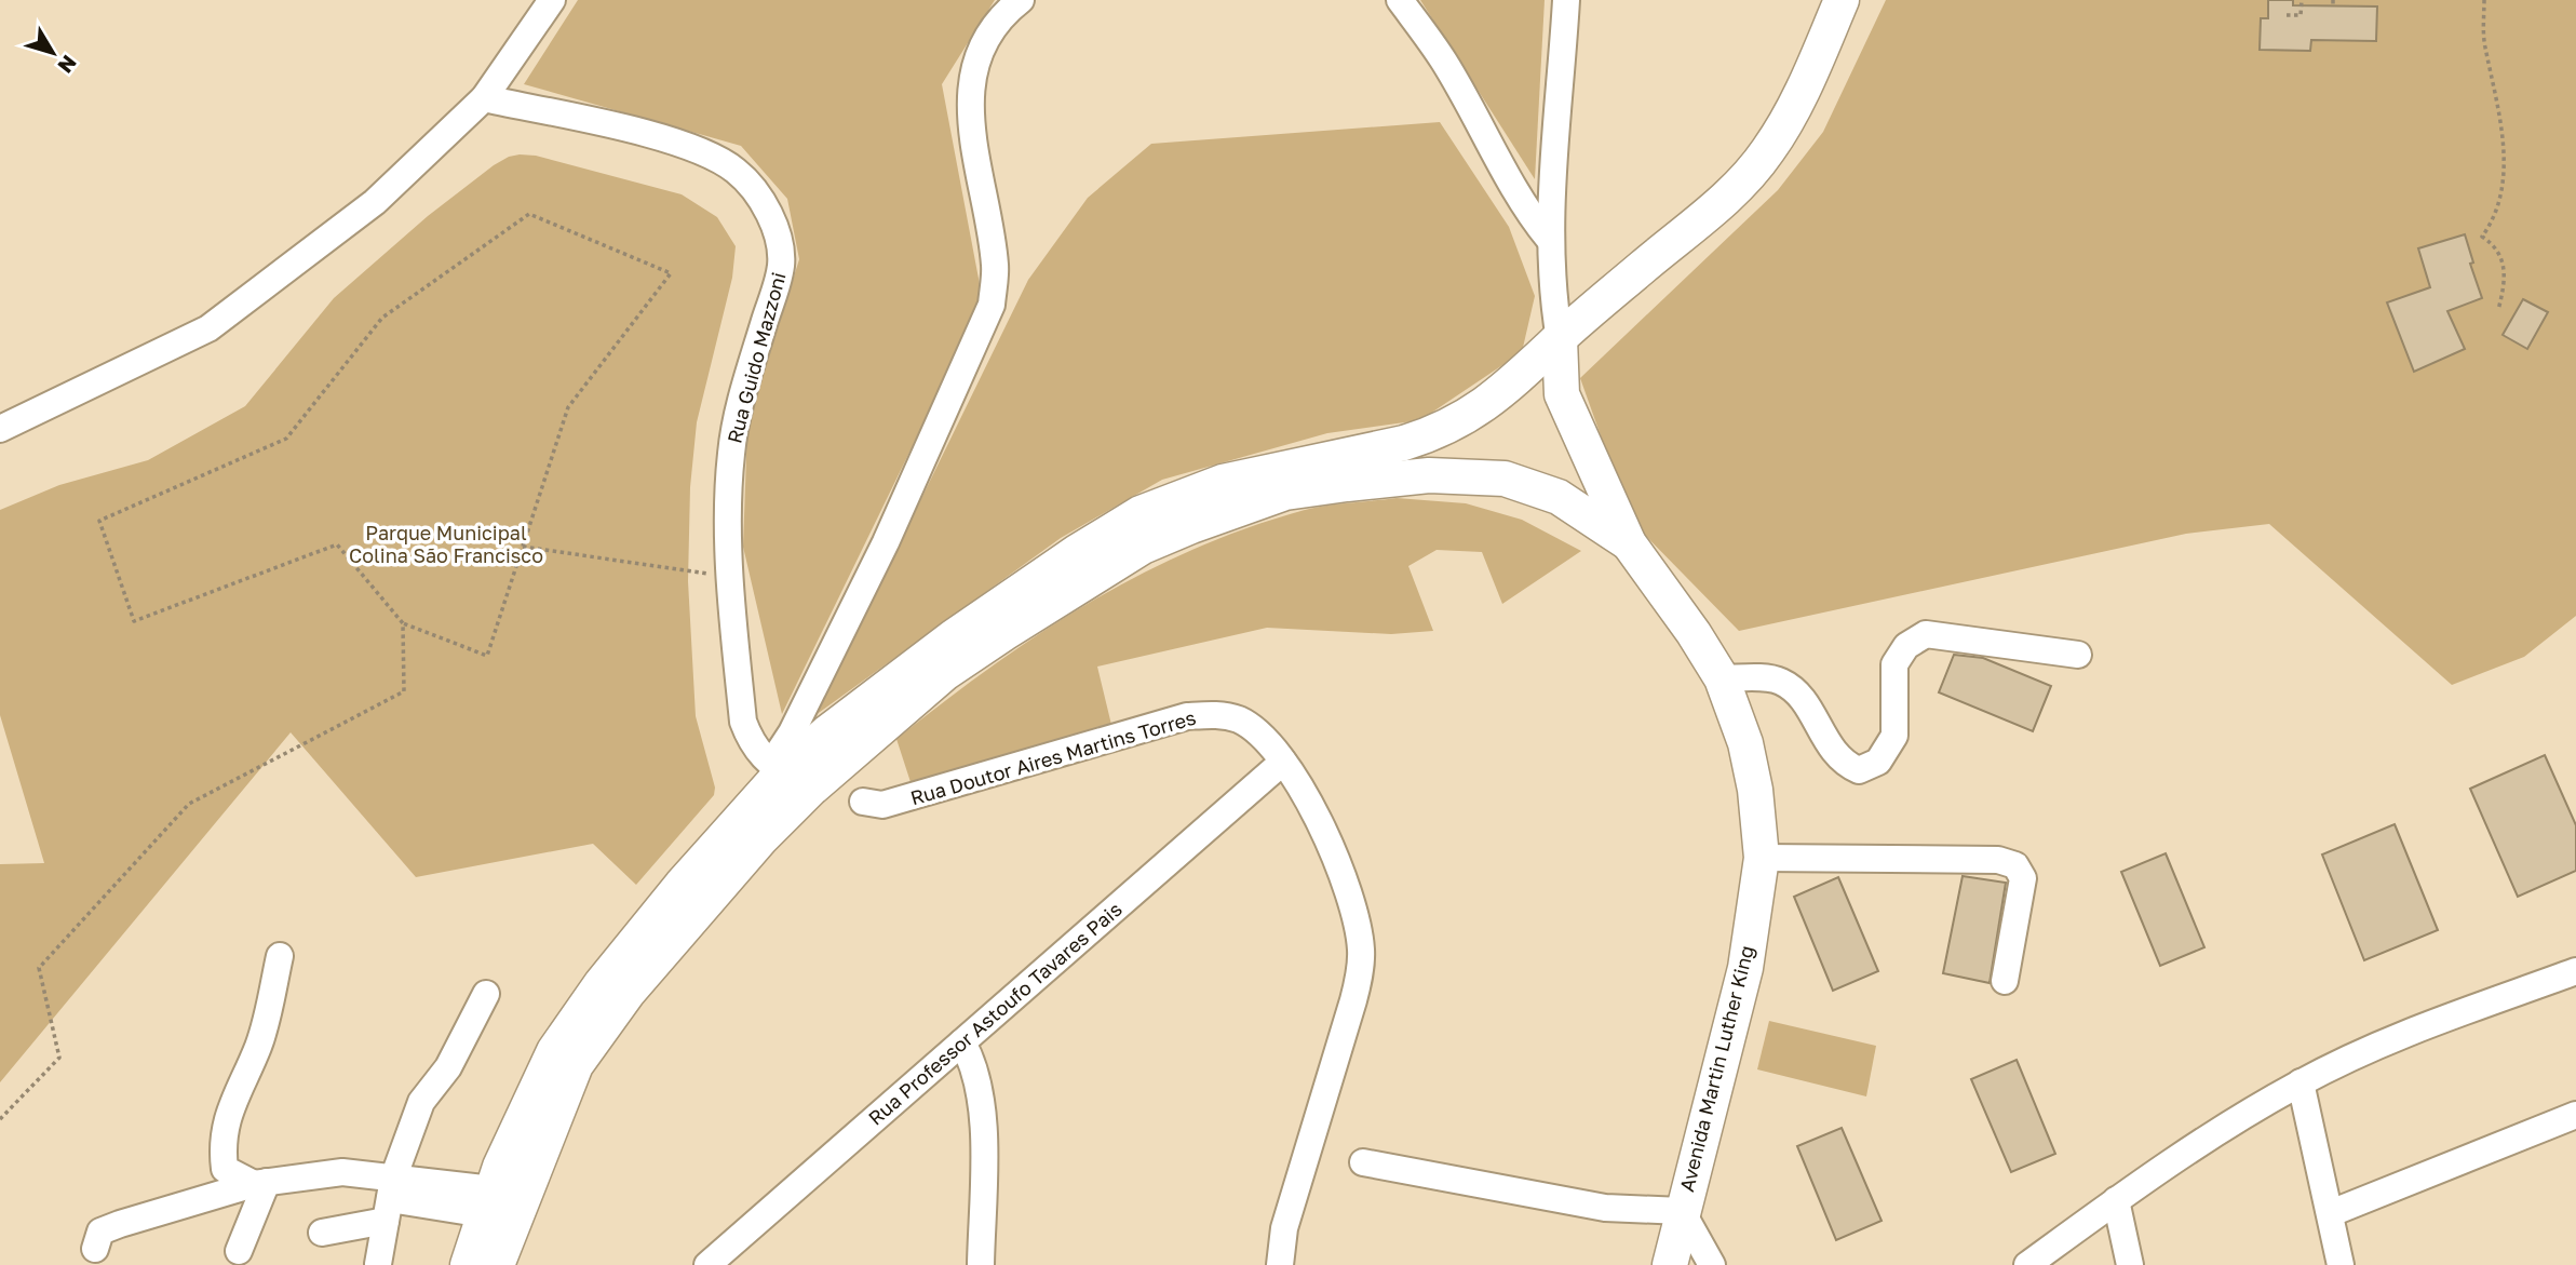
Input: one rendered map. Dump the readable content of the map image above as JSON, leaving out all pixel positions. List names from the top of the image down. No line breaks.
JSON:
{"streets":{"main road":["Avenida Martin Luther King"],"street":["Rua Guido Mazzoni","Rua Doutor Aires Martins Torres","Rua Professor Astoufo Tavares Pais"]},"crossings":[["Rua Guido Mazzoni","Avenida Martin Luther King"],["Rua Doutor Aires Martins Torres","Rua Professor Astoufo Tavares Pais"]],"parks":["Parque Municipal Colina São Francisco"],"north":"bottom right"}
